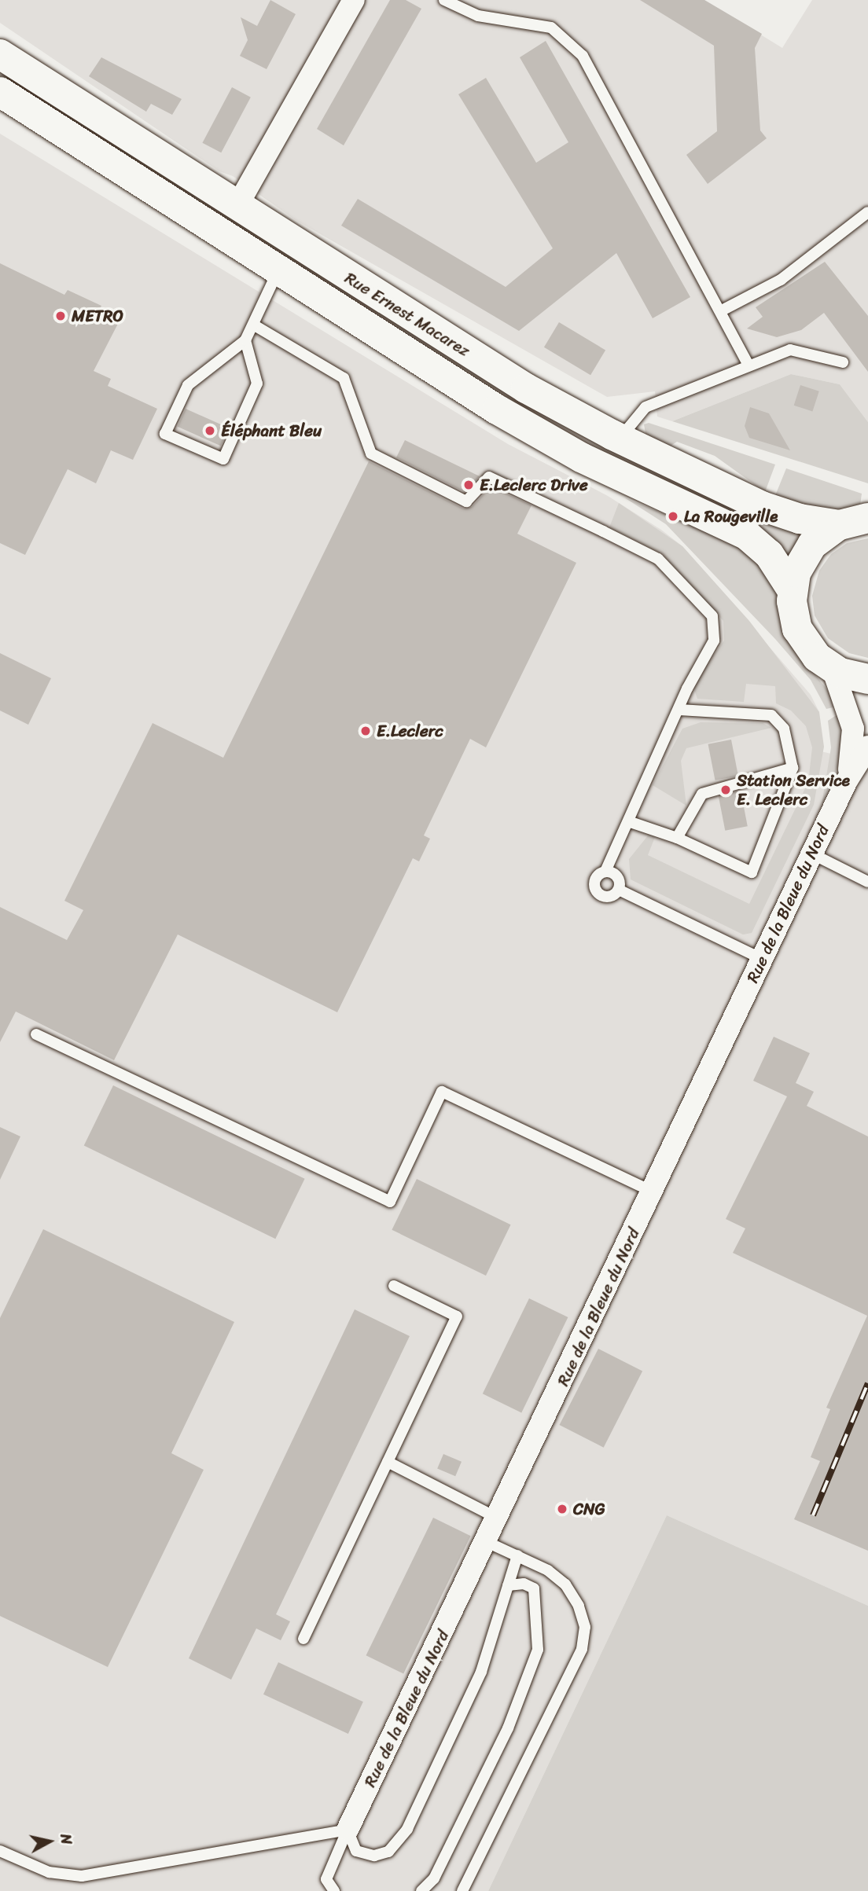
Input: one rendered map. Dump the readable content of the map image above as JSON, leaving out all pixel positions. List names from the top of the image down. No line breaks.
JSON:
{"streets":{"main road":["Rue Ernest Macarez"],"street":["Rue de la Bleue du Nord"]},"crossings":[["Rue Ernest Macarez","Rue de la Bleue du Nord"]],"places":["METRO","Éléphant Bleu","E.Leclerc Drive","La Rougeville","E.Leclerc","Station Service E. Leclerc","CNG"],"north":"right"}
